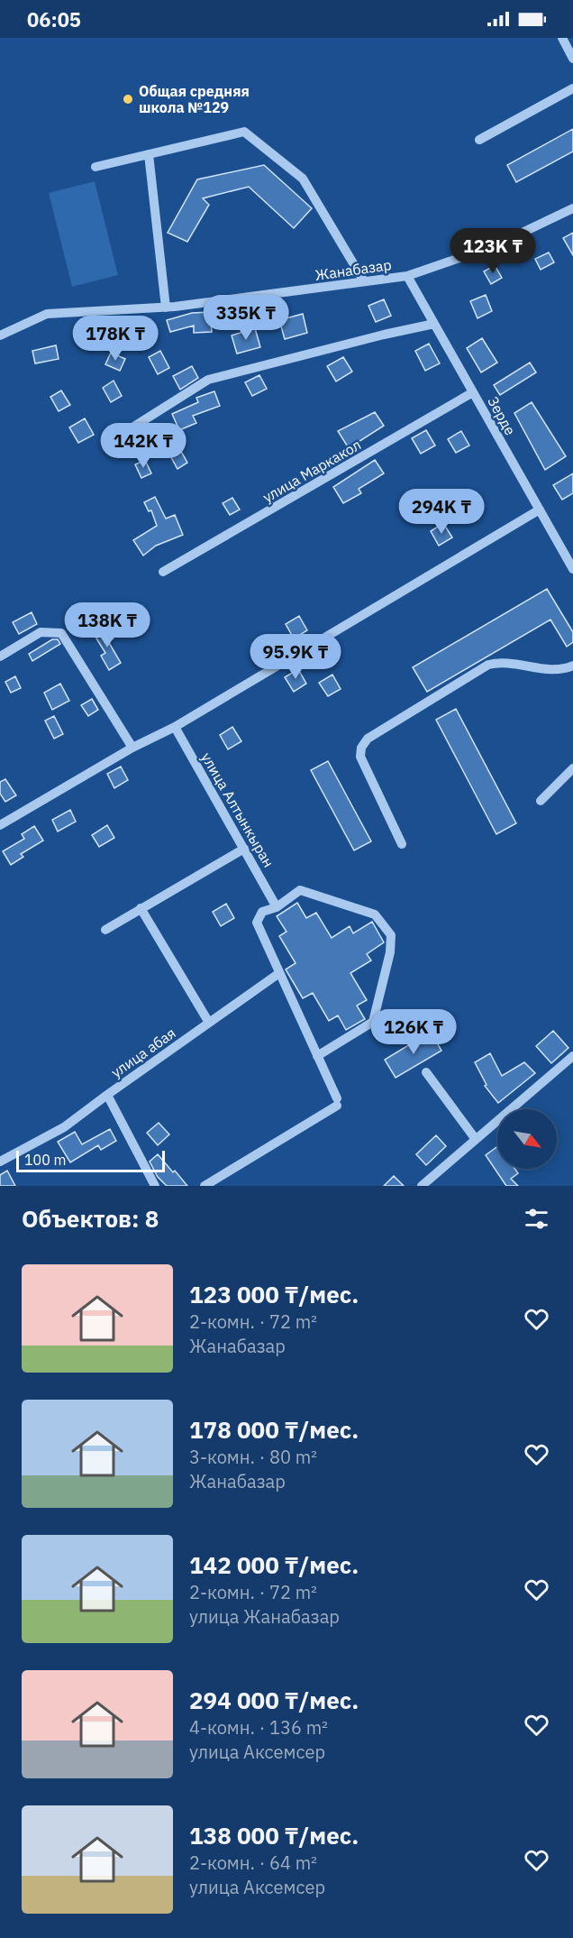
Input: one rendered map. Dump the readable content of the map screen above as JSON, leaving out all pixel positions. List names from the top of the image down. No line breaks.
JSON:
{"streets":{"street":["Жанабазар","Зерде","улица Маркакол","улица Алтынкыран","улица абая"]},"crossings":[["Жанабазар","Зерде"],["Зерде","улица Маркакол"]],"places":["Общая средняя школа №129"],"scale_bar":"100 m","north":"bottom right","page":{"status":"06:05","price":["123K ₸","335K ₸","178K ₸","142K ₸","294K ₸","138K ₸","95.9K ₸","126K ₸"],"scale":"100 m","heading":"Объектов: 8","list":[{"name":"123 000 ₸/мес.","note":"2-комн. · 72 m² · Жанабазар"},{"name":"178 000 ₸/мес.","note":"3-комн. · 80 m² · Жанабазар"},{"name":"142 000 ₸/мес.","note":"2-комн. · 72 m² · улица Жанабазар"},{"name":"294 000 ₸/мес.","note":"4-комн. · 136 m² · улица Аксемсер"},{"name":"138 000 ₸/мес.","note":"2-комн. · 64 m² · улица Аксемсер"}]}}
